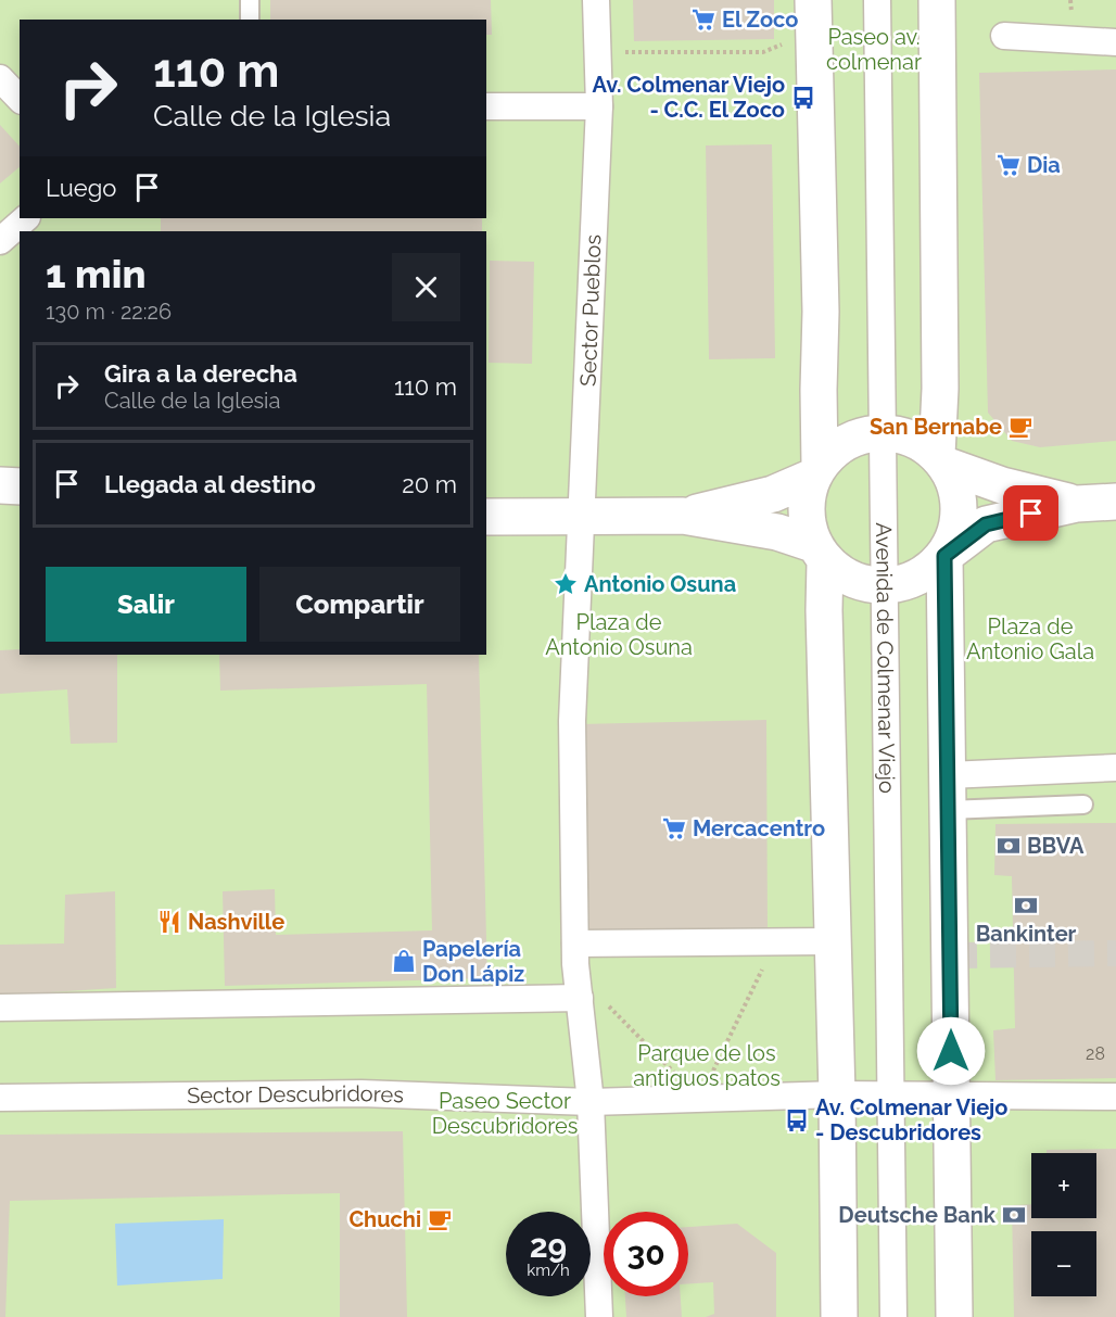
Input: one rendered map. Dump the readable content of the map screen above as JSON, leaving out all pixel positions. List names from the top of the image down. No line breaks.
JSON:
{"streets":{"street":["Sector Pueblos","Avenida de Colmenar Viejo","Sector Descubridores"]},"crossings":[["Avenida de Colmenar Viejo","Sector Descubridores"]],"parks":["Paseo av. colmenar","Plaza de Antonio Osuna","Plaza de Antonio Gala","Parque de los antiguos patos","Paseo Sector Descubridores"],"places":{"supermarket":["El Zoco","Dia","Mercacentro"],"bus stop":["Av. Colmenar Viejo - C.C. El Zoco","Av. Colmenar Viejo - Descubridores"],"cafe":["San Bernabe","Chuchi"],"place":["Antonio Osuna"],"bank":["BBVA","Bankinter","Deutsche Bank"],"restaurant":["Nashville"],"shop":["Papelería Don Lápiz"]},"house_numbers":["28"],"page":{"turn":["110 m","Calle de la Iglesia"],"then":"Luego","heading":["1 min","130 m · 22:26"],"list":[{"name":"Gira a la derecha","note":"Calle de la Iglesia","value":"110 m"},{"name":"Llegada al destino","value":"20 m"}],"buttons":["Salir","Compartir"],"map_buttons":["+","−"],"speed":"29 km/h","limit":"30"}}
